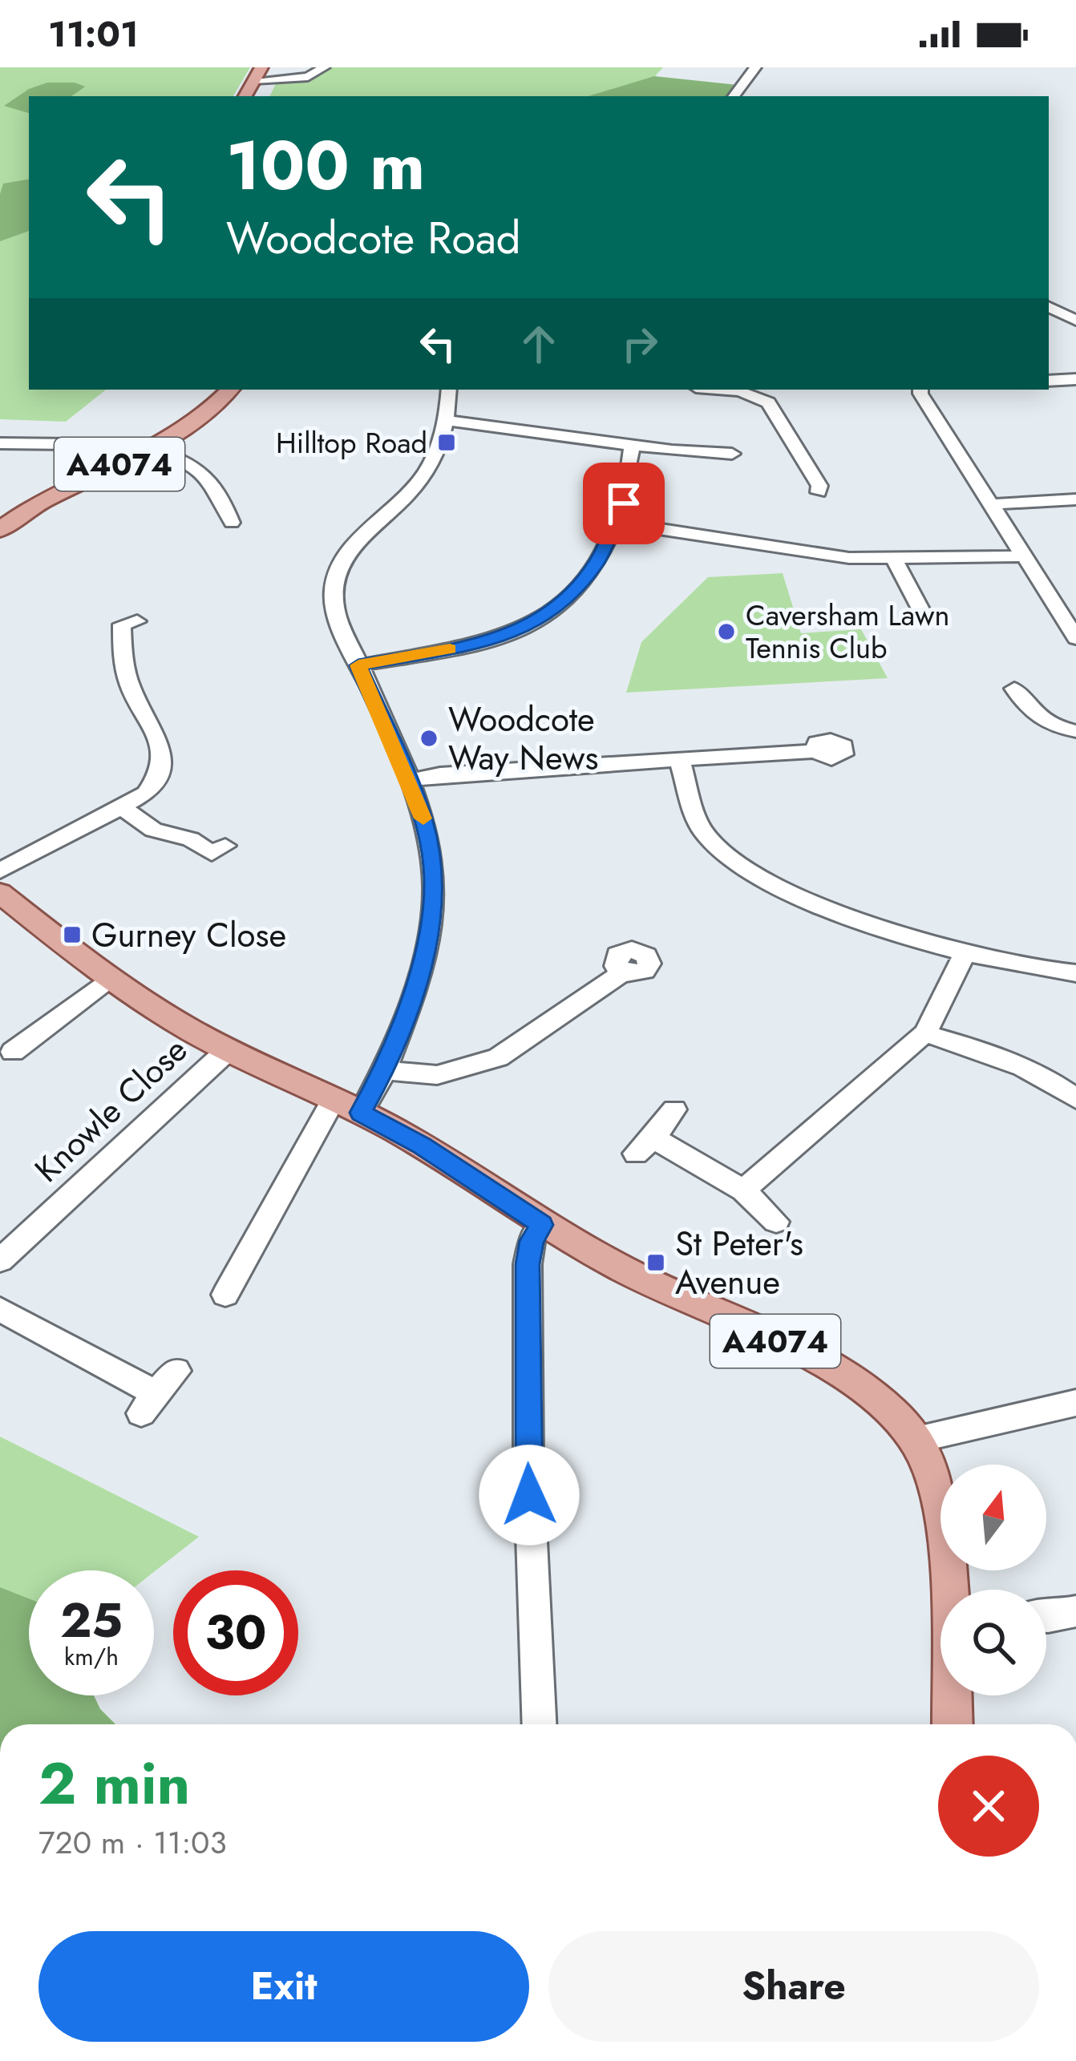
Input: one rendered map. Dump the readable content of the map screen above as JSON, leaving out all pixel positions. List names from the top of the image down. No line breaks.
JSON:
{"streets":{"main road":["A4074"],"street":["Knowle Close"]},"crossings":[["A4074","Knowle Close"]],"places":{"transit":["Hilltop Road","Gurney Close","St Peter's Avenue"],"other":["Caversham Lawn Tennis Club","Woodcote Way News"]},"north":"top","page":{"status":"11:01","turn":["100 m","Woodcote Road"],"speed":"25 km/h","limit":"30","heading":["2 min","720 m · 11:03"],"buttons":["Exit","Share"]}}
